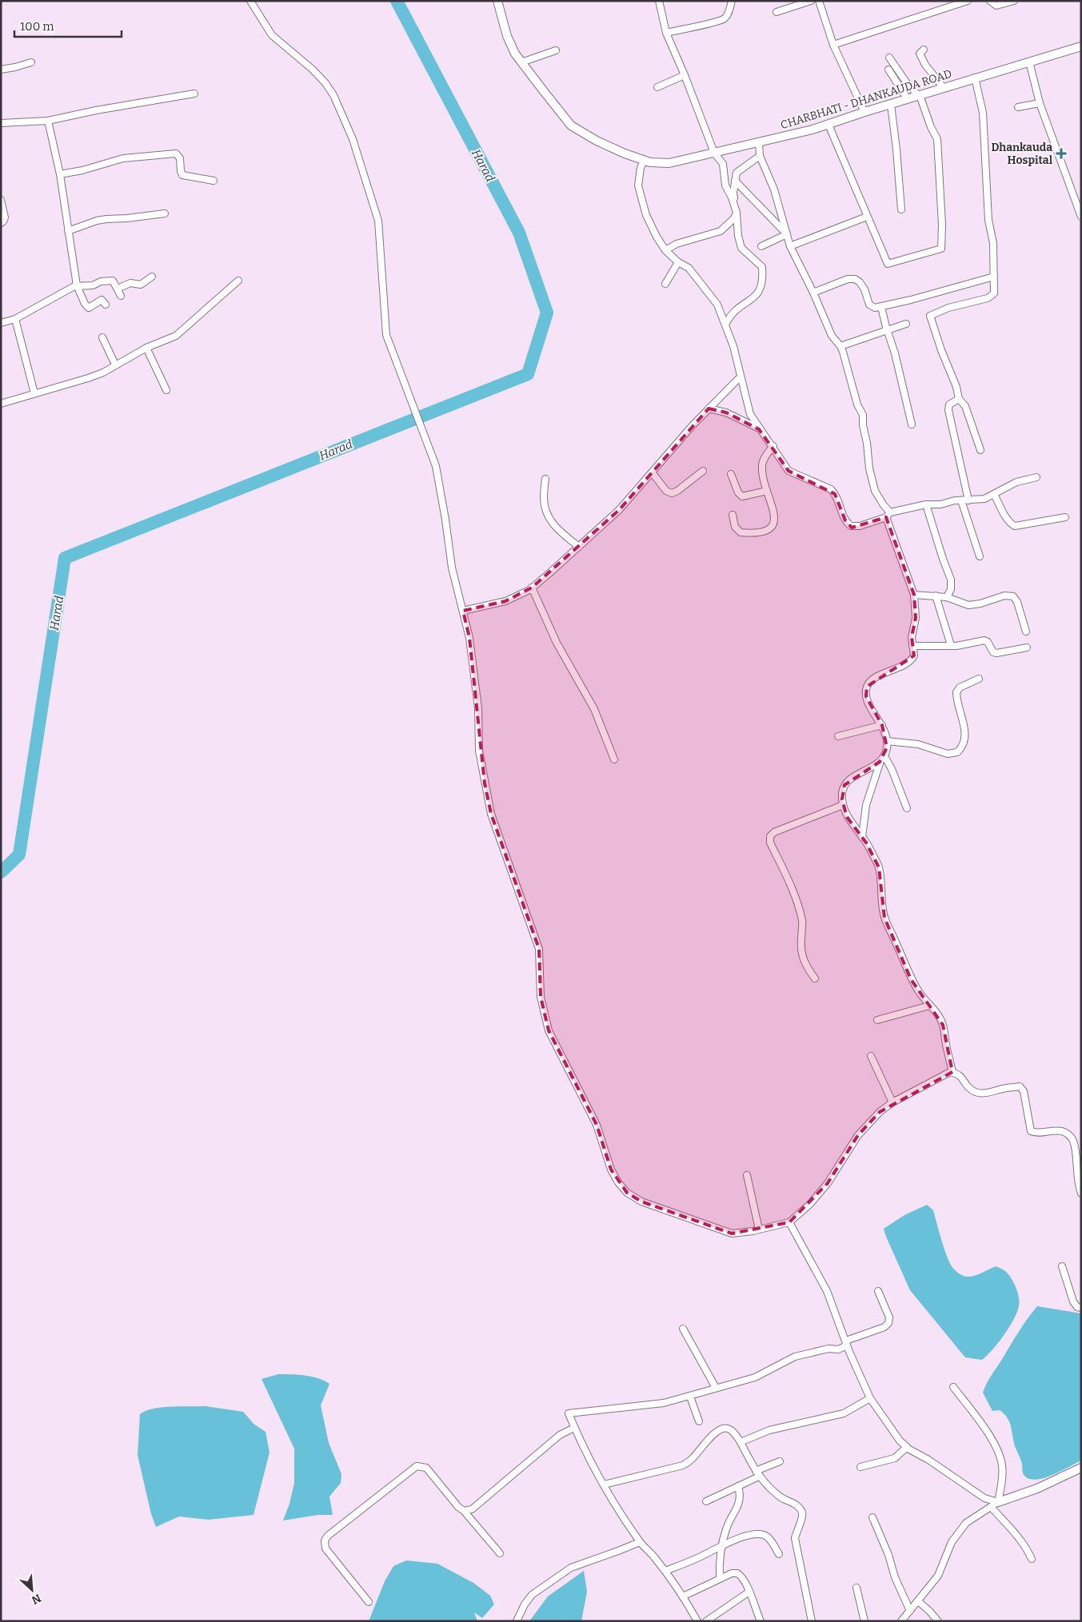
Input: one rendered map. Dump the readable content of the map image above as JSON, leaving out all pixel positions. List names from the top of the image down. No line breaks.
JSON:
{"streets":{"street":["CHARBHATI - DHANKAUDA ROAD"]},"water":["Harad"],"places":{"health":["Dhankauda Hospital"]},"scale_bar":"100 m","north":"bottom right"}
